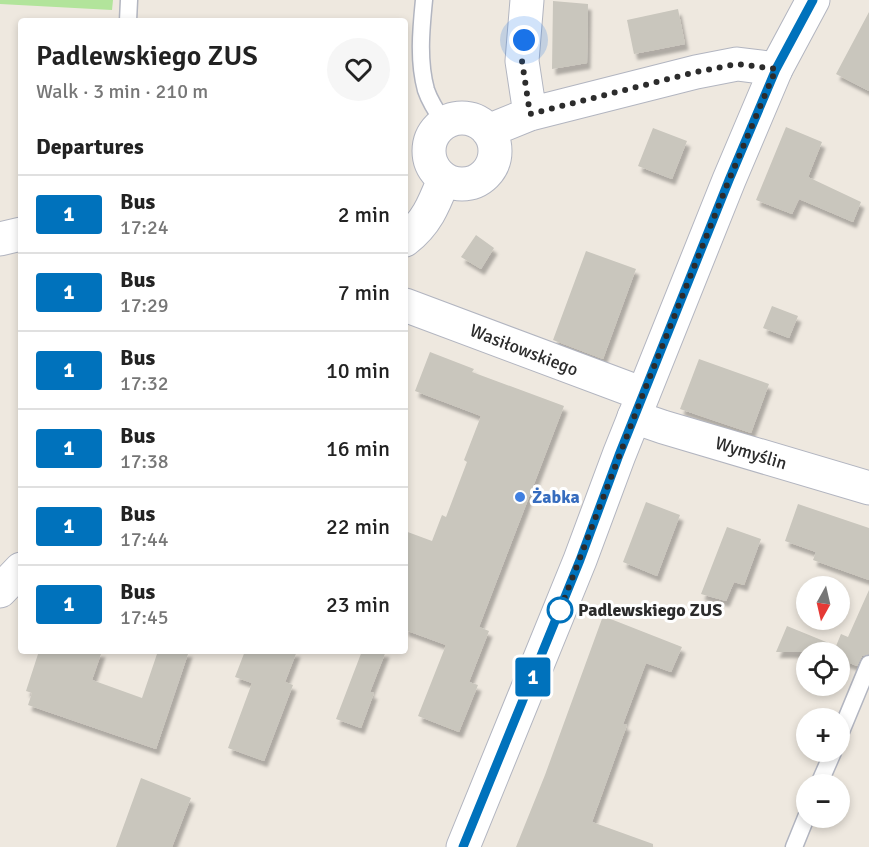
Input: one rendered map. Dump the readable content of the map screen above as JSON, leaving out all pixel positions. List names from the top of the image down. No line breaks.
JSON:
{"streets":{"street":["Wasiłowskiego","Wymyślin"]},"crossings":[["Wasiłowskiego","Wymyślin"]],"places":["Żabka","Padlewskiego ZUS"],"lines":["bus line 1"],"north":"bottom","page":{"on_map":"1","heading":[["Padlewskiego ZUS","Walk · 3 min · 210 m"],"Departures"],"list":[{"mark":"1","name":"Bus","note":"17:24","value":"2 min"},{"mark":"1","name":"Bus","note":"17:29","value":"7 min"},{"mark":"1","name":"Bus","note":"17:32","value":"10 min"},{"mark":"1","name":"Bus","note":"17:38","value":"16 min"},{"mark":"1","name":"Bus","note":"17:44","value":"22 min"},{"mark":"1","name":"Bus","note":"17:45","value":"23 min"}],"map_buttons":["+","−"]}}
